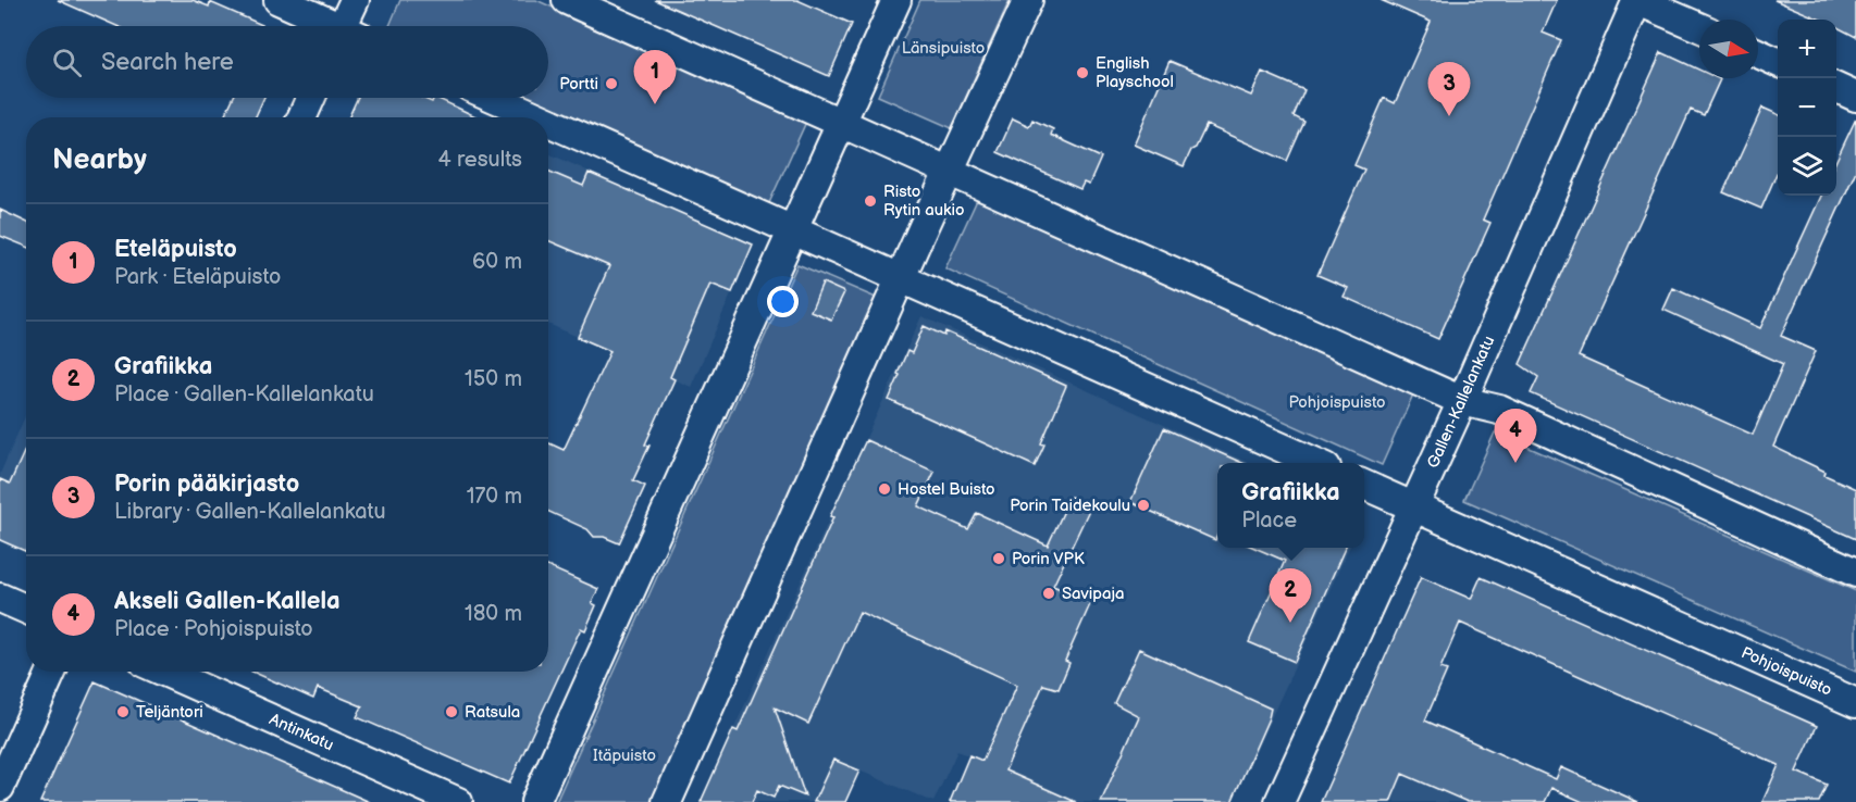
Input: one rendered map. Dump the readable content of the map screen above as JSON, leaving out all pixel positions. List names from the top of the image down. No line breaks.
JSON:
{"streets":{"street":["Gallen-Kallelankatu","Pohjoispuisto","Antinkatu"]},"crossings":[["Gallen-Kallelankatu","Pohjoispuisto"]],"parks":["Länsipuisto","Pohjoispuisto","Itäpuisto"],"places":["English Playschool","Portti","Risto Rytin aukio","Hostel Buisto","Porin Taidekoulu","Porin VPK","Savipaja","Teljäntori","Ratsula"],"north":"right","page":{"map_buttons":["+","−"],"search":"Search here","pins":["1","3","4","2"],"heading":["Nearby","4 results"],"list":[{"mark":"1","name":"Eteläpuisto","note":"Park · Eteläpuisto","value":"60 m"},{"mark":"2","name":"Grafiikka","note":"Place · Gallen-Kallelankatu","value":"150 m"},{"mark":"3","name":"Porin pääkirjasto","note":"Library · Gallen-Kallelankatu","value":"170 m"},{"mark":"4","name":"Akseli Gallen-Kallela","note":"Place · Pohjoispuisto","value":"180 m"}],"popup":["Grafiikka","Place"]}}
